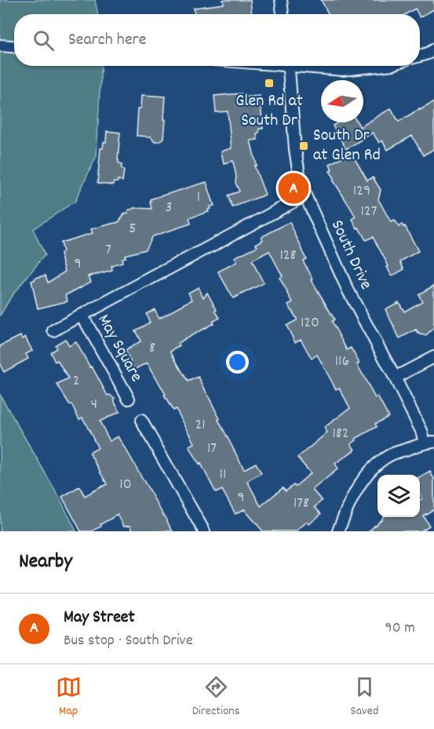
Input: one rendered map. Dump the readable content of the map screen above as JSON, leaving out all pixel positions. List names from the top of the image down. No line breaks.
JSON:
{"streets":{"street":["South Drive","May Square"]},"places":{"transit":["Glen Rd at South Dr","South Dr at Glen Rd"]},"house_numbers":["129","1","3","127","5","7","128","9","120","8","116","2","4","21","182","17","11","10","9","178"],"north":"left","page":{"search":"Search here","pins":"A","heading":"Nearby","list":[{"mark":"A","name":"May Street","note":"Bus stop · South Drive","value":"90 m"}],"nav":["Map","Directions","Saved"]}}
